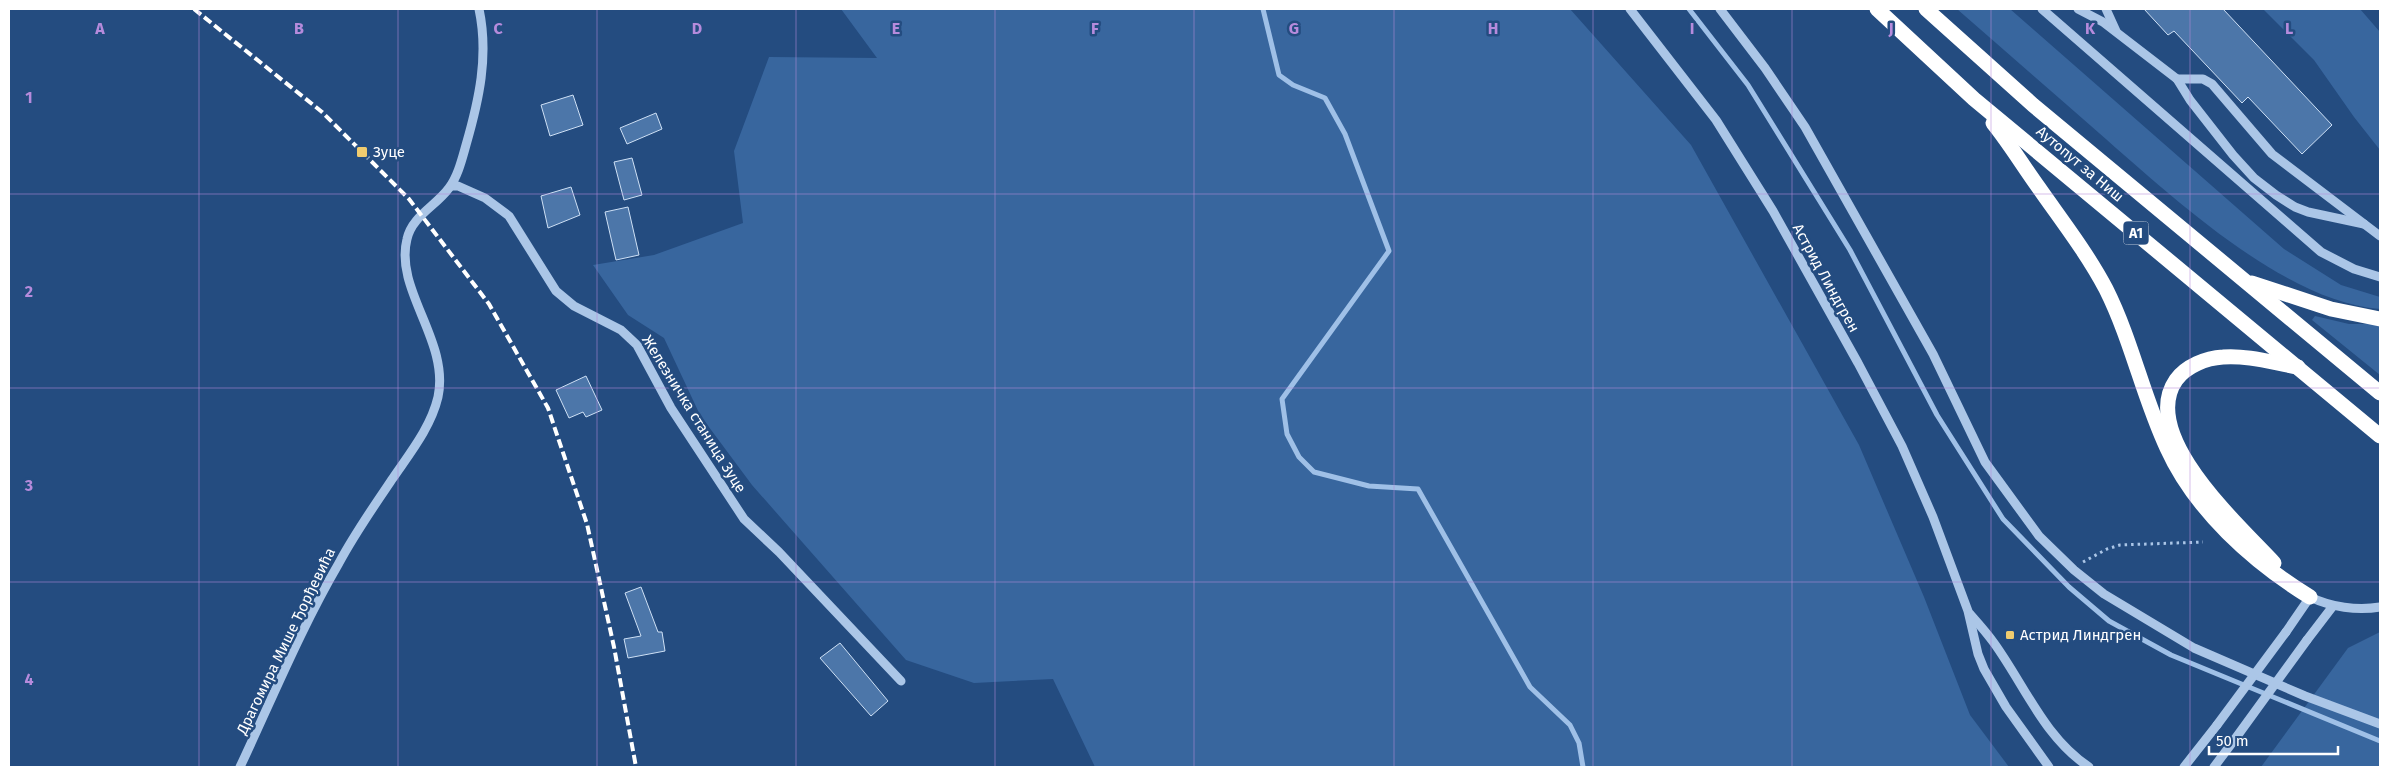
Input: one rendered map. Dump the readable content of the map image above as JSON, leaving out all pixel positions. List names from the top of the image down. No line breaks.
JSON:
{"streets":{"highway":["Аутопут за Ниш","A1"],"street":["Астрид Линдгрен","Железничка станица Зуце","Драгомира Мише Ђорђевића"]},"crossings":[["Железничка станица Зуце","Драгомира Мише Ђорђевића"]],"places":{"transit":["Зуце","Астрид Линдгрен"]},"scale_bar":"50 m","grid":{"columns":["A","B","C","D","E","F","G","H","I","J","K","L"],"rows":["1","2","3","4"]}}
